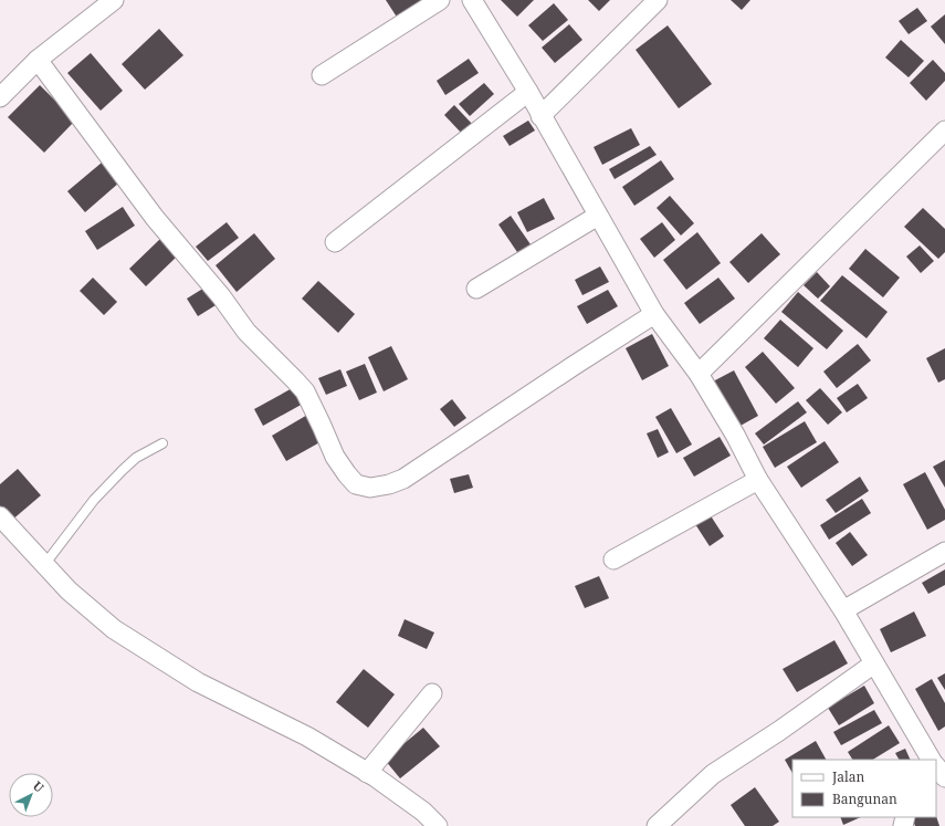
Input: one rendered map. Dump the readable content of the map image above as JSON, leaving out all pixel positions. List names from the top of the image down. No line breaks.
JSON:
{"legend":["Jalan","Bangunan"],"north":"top right"}
